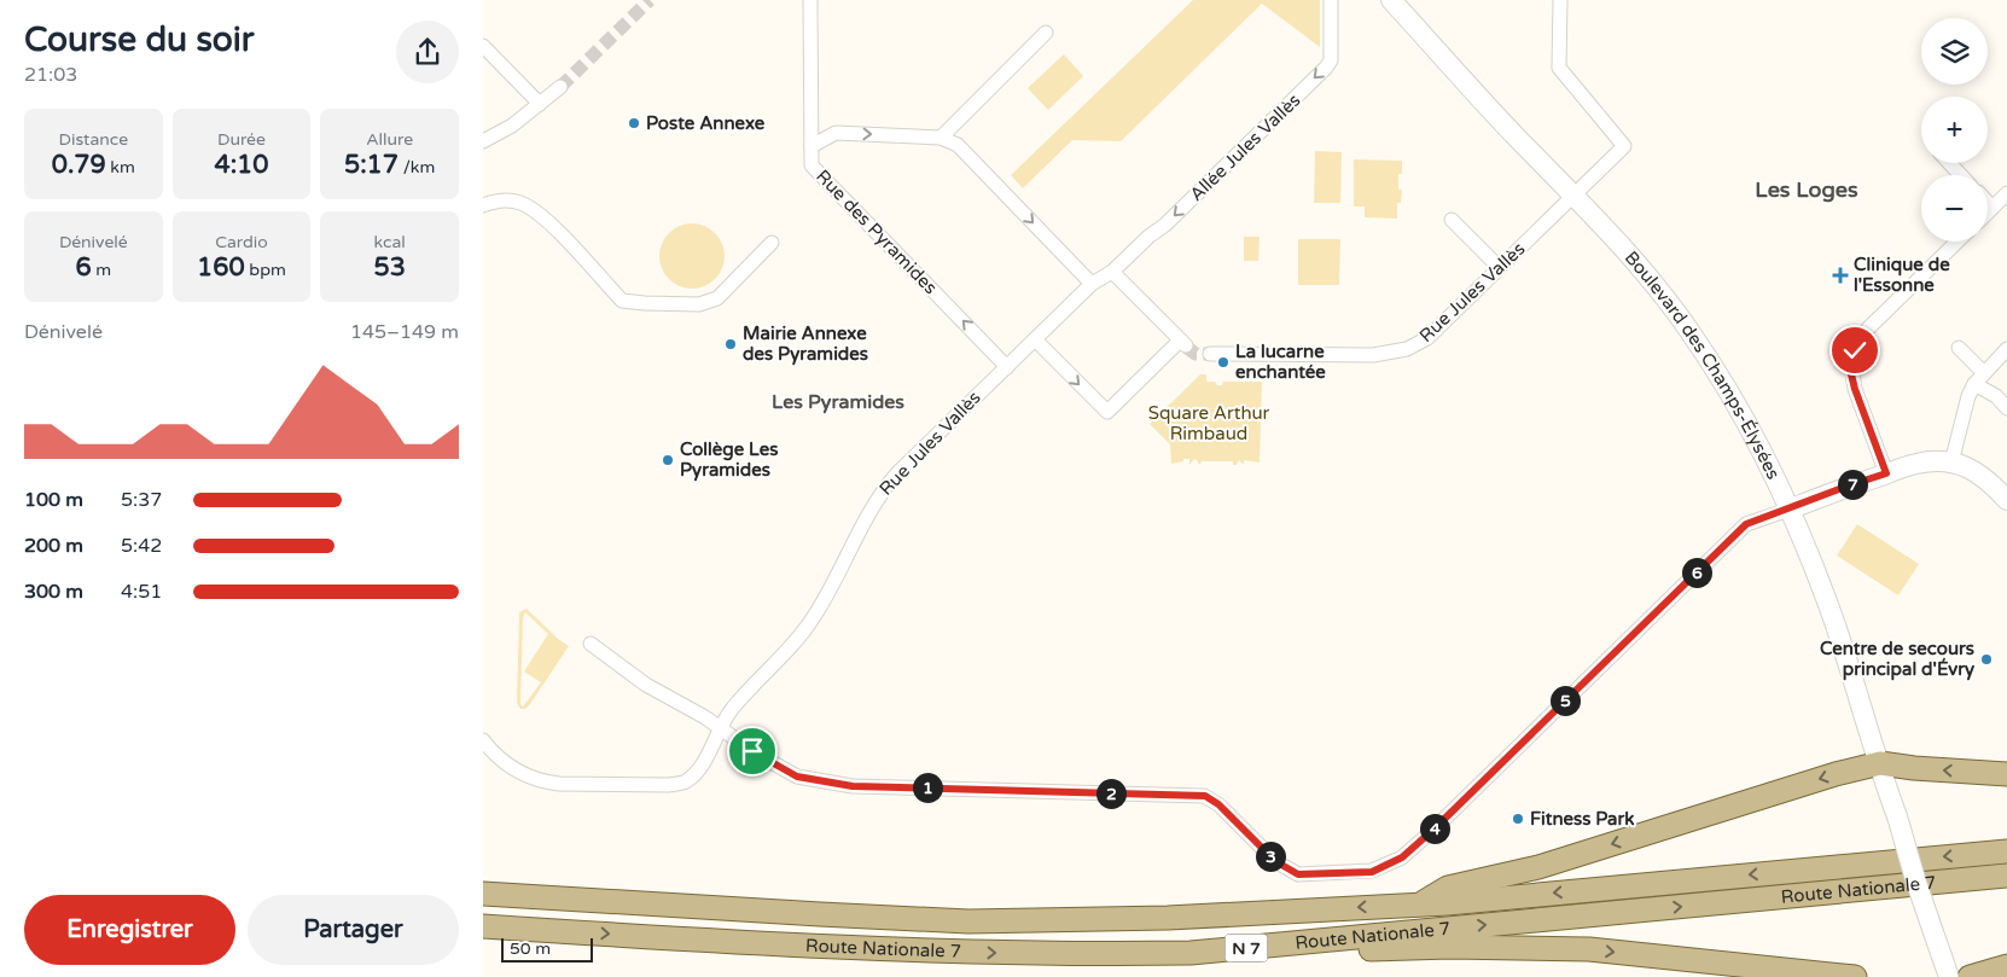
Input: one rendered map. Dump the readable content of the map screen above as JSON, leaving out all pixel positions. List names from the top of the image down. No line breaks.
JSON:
{"streets":{"main road":["Boulevard des Champs-Élysées","Route Nationale 7","N 7"],"street":["Allée Jules Vallès","Rue des Pyramides","Rue Jules Vallès"]},"crossings":[["Allée Jules Vallès","Rue Jules Vallès"],["Rue des Pyramides","Rue Jules Vallès"],["Rue Jules Vallès","Boulevard des Champs-Élysées"]],"one_way":["Allée Jules Vallès"],"districts":["Les Loges","Les Pyramides"],"parks":["Square Arthur Rimbaud"],"places":{"other":["Poste Annexe","Mairie Annexe des Pyramides","La lucarne enchantée","Collège Les Pyramides","Centre de secours principal d'Évry","Fitness Park"],"health":["Clinique de l'Essonne"]},"scale_bar":"50 m","page":{"heading":["Course du soir","21:03"],"map_buttons":["+","−"],"stats":[["Distance","0.79 km"],["Durée","4:10"],["Allure","5:17 /km"],["Dénivelé","6 m"],["Cardio","160 bpm"],["kcal","53"]],"chart":["Dénivelé","145–149 m"],"pins":["7","6","5","1","2","4","3"],"list":[{"name":"100 m","note":"5:37"},{"name":"200 m","note":"5:42"},{"name":"300 m","note":"4:51"}],"buttons":["Enregistrer","Partager"],"scale":"50 m"}}
